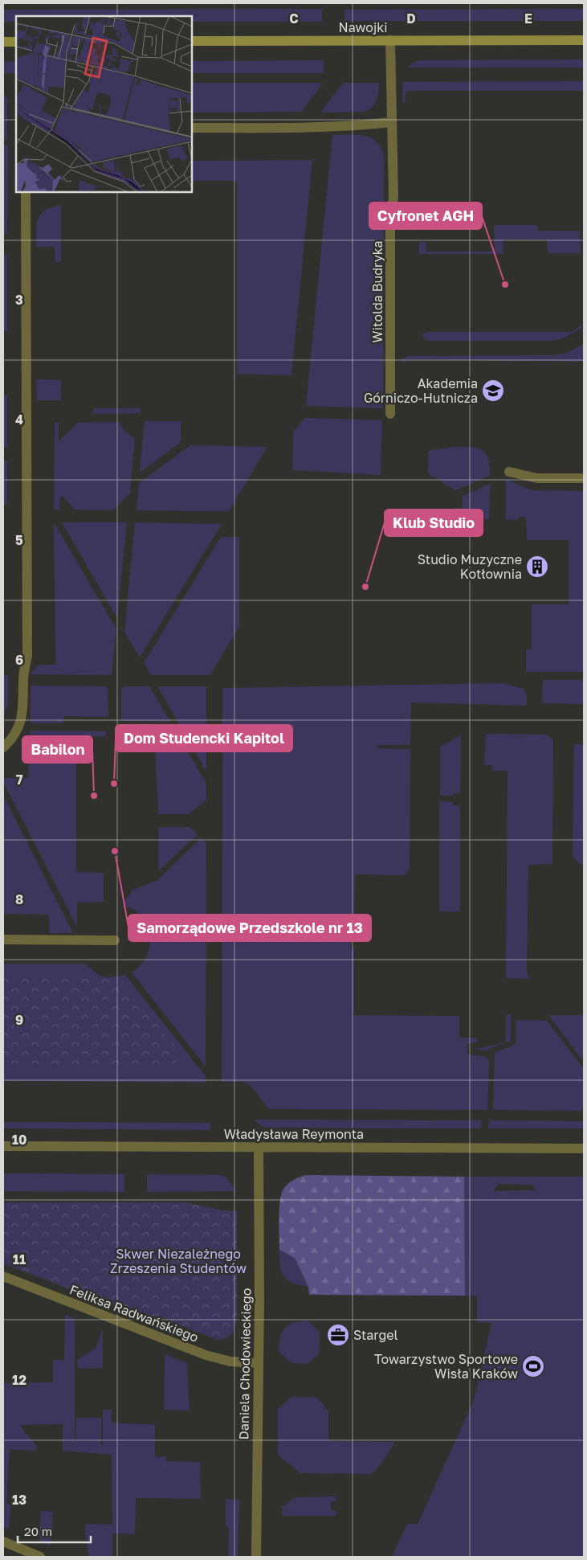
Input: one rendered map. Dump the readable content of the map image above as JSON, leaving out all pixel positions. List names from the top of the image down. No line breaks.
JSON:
{"streets":{"main road":["Nawojki"],"street":["Witolda Budryka","Władysława Reymonta","Feliksa Radwańskiego","Daniela Chodowieckiego"]},"crossings":[["Nawojki","Witolda Budryka"],["Władysława Reymonta","Daniela Chodowieckiego"],["Feliksa Radwańskiego","Daniela Chodowieckiego"]],"parks":["Skwer Niezależnego Zrzeszenia Studentów"],"places":{"other":["Cyfronet AGH","Klub Studio","Dom Studencki Kapitol","Babilon","Samorządowe Przedszkole nr 13"],"school or university":["Akademia Górniczo-Hutnicza"],"building":["Studio Muzyczne Kotłownia"],"office":["Stargel"],"sports":["Towarzystwo Sportowe Wisła Kraków"]},"scale_bar":"20 m","grid":{"columns":["C","D","E"],"rows":["3","4","5","6","7","8","9","10","11","12","13"]}}
